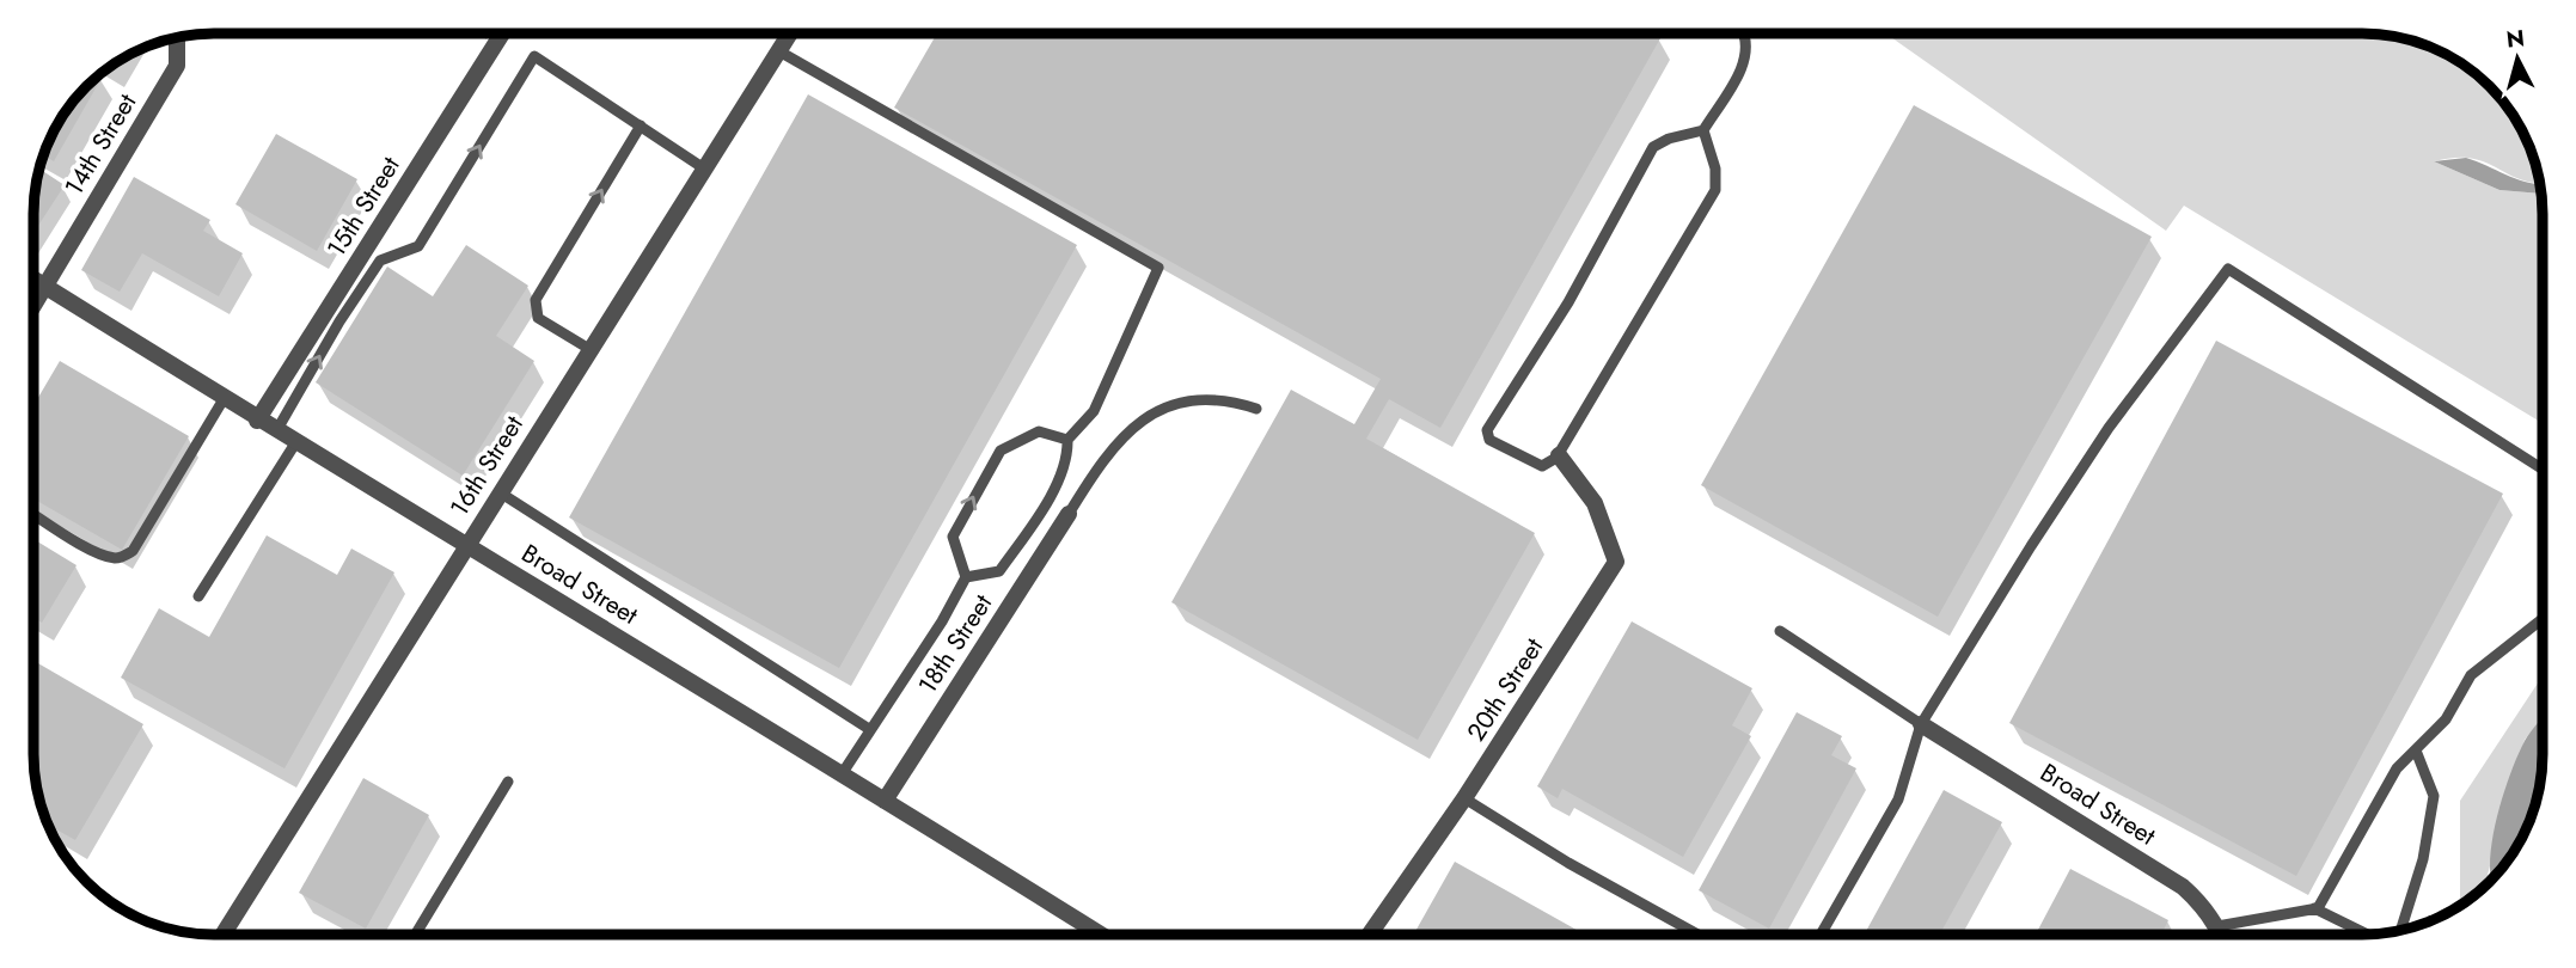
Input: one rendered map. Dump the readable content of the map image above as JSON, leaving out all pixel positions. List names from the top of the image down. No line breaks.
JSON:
{"streets":{"street":["14th Street","15th Street","16th Street","Broad Street","18th Street","20th Street"]},"crossings":[["14th Street","Broad Street"],["15th Street","Broad Street"],["16th Street","Broad Street"],["Broad Street","18th Street"]],"north":"top"}
